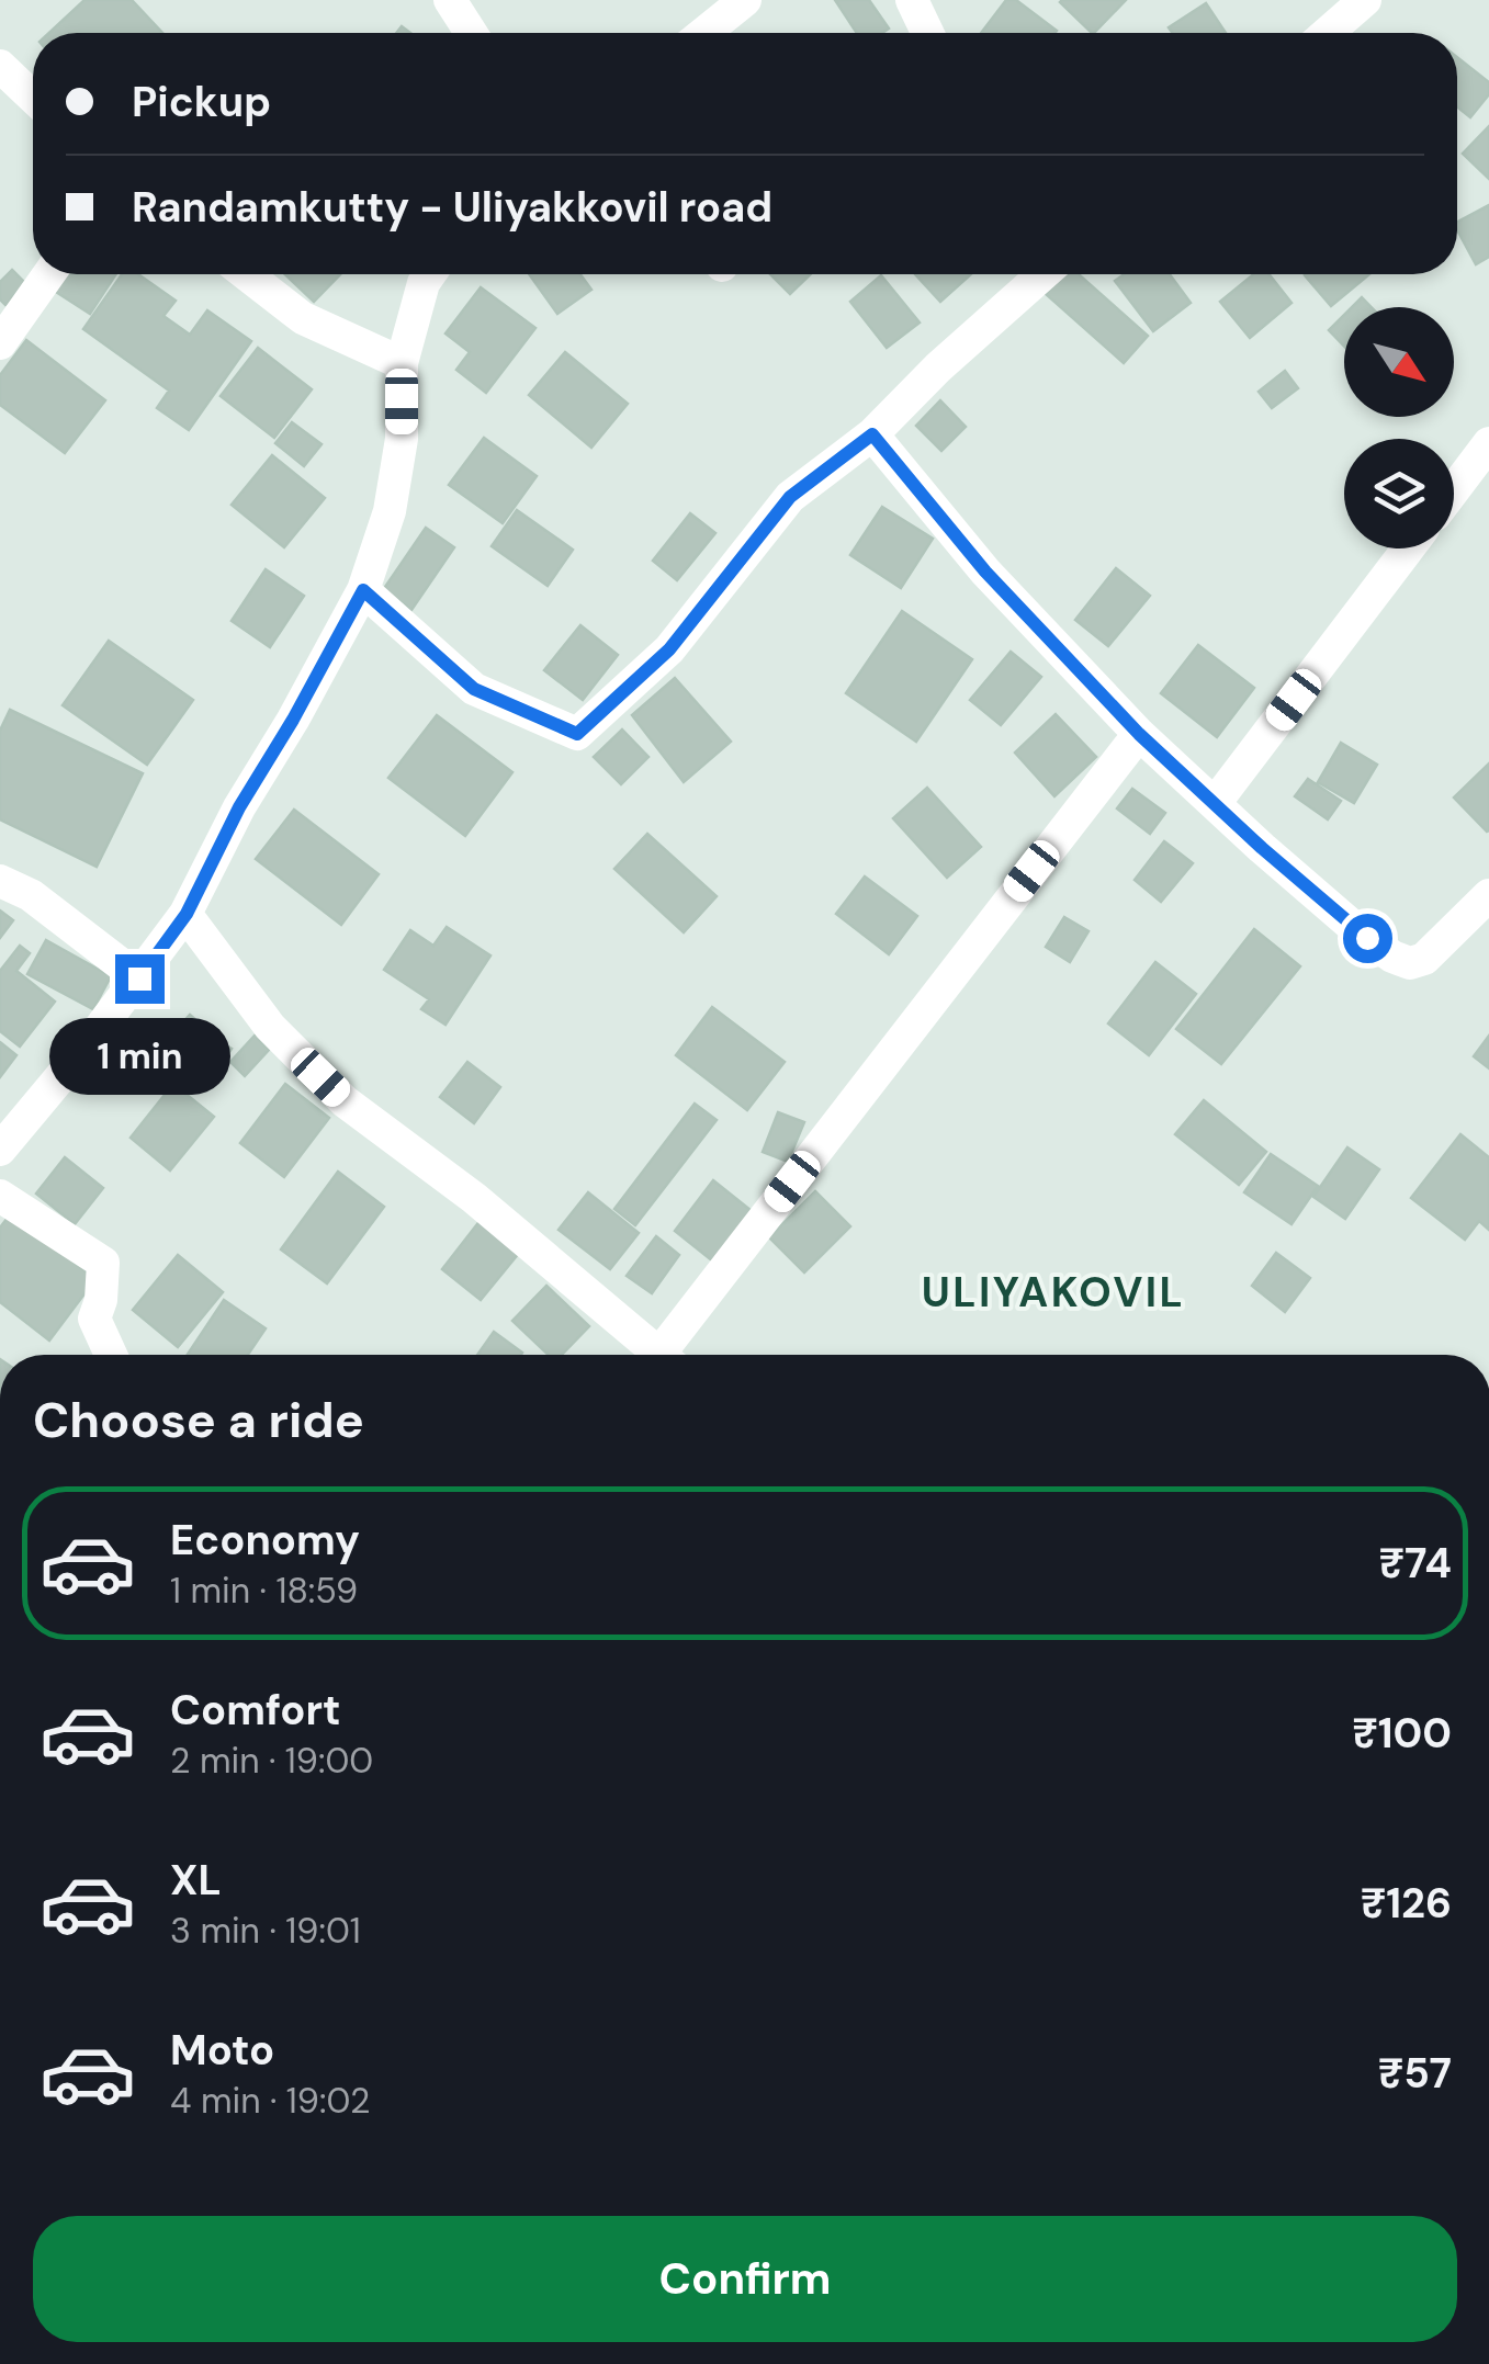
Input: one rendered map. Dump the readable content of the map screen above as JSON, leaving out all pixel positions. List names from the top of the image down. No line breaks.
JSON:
{"districts":["ULIYAKOVIL"],"north":"bottom right","page":{"banner":["Pickup","Randamkutty - Uliyakkovil road"],"bubble":"1 min","heading":"Choose a ride","list":[{"name":"Economy","note":"1 min · 18:59","value":"₹74"},{"name":"Comfort","note":"2 min · 19:00","value":"₹100"},{"name":"XL","note":"3 min · 19:01","value":"₹126"},{"name":"Moto","note":"4 min · 19:02","value":"₹57"}],"buttons":"Confirm"}}
